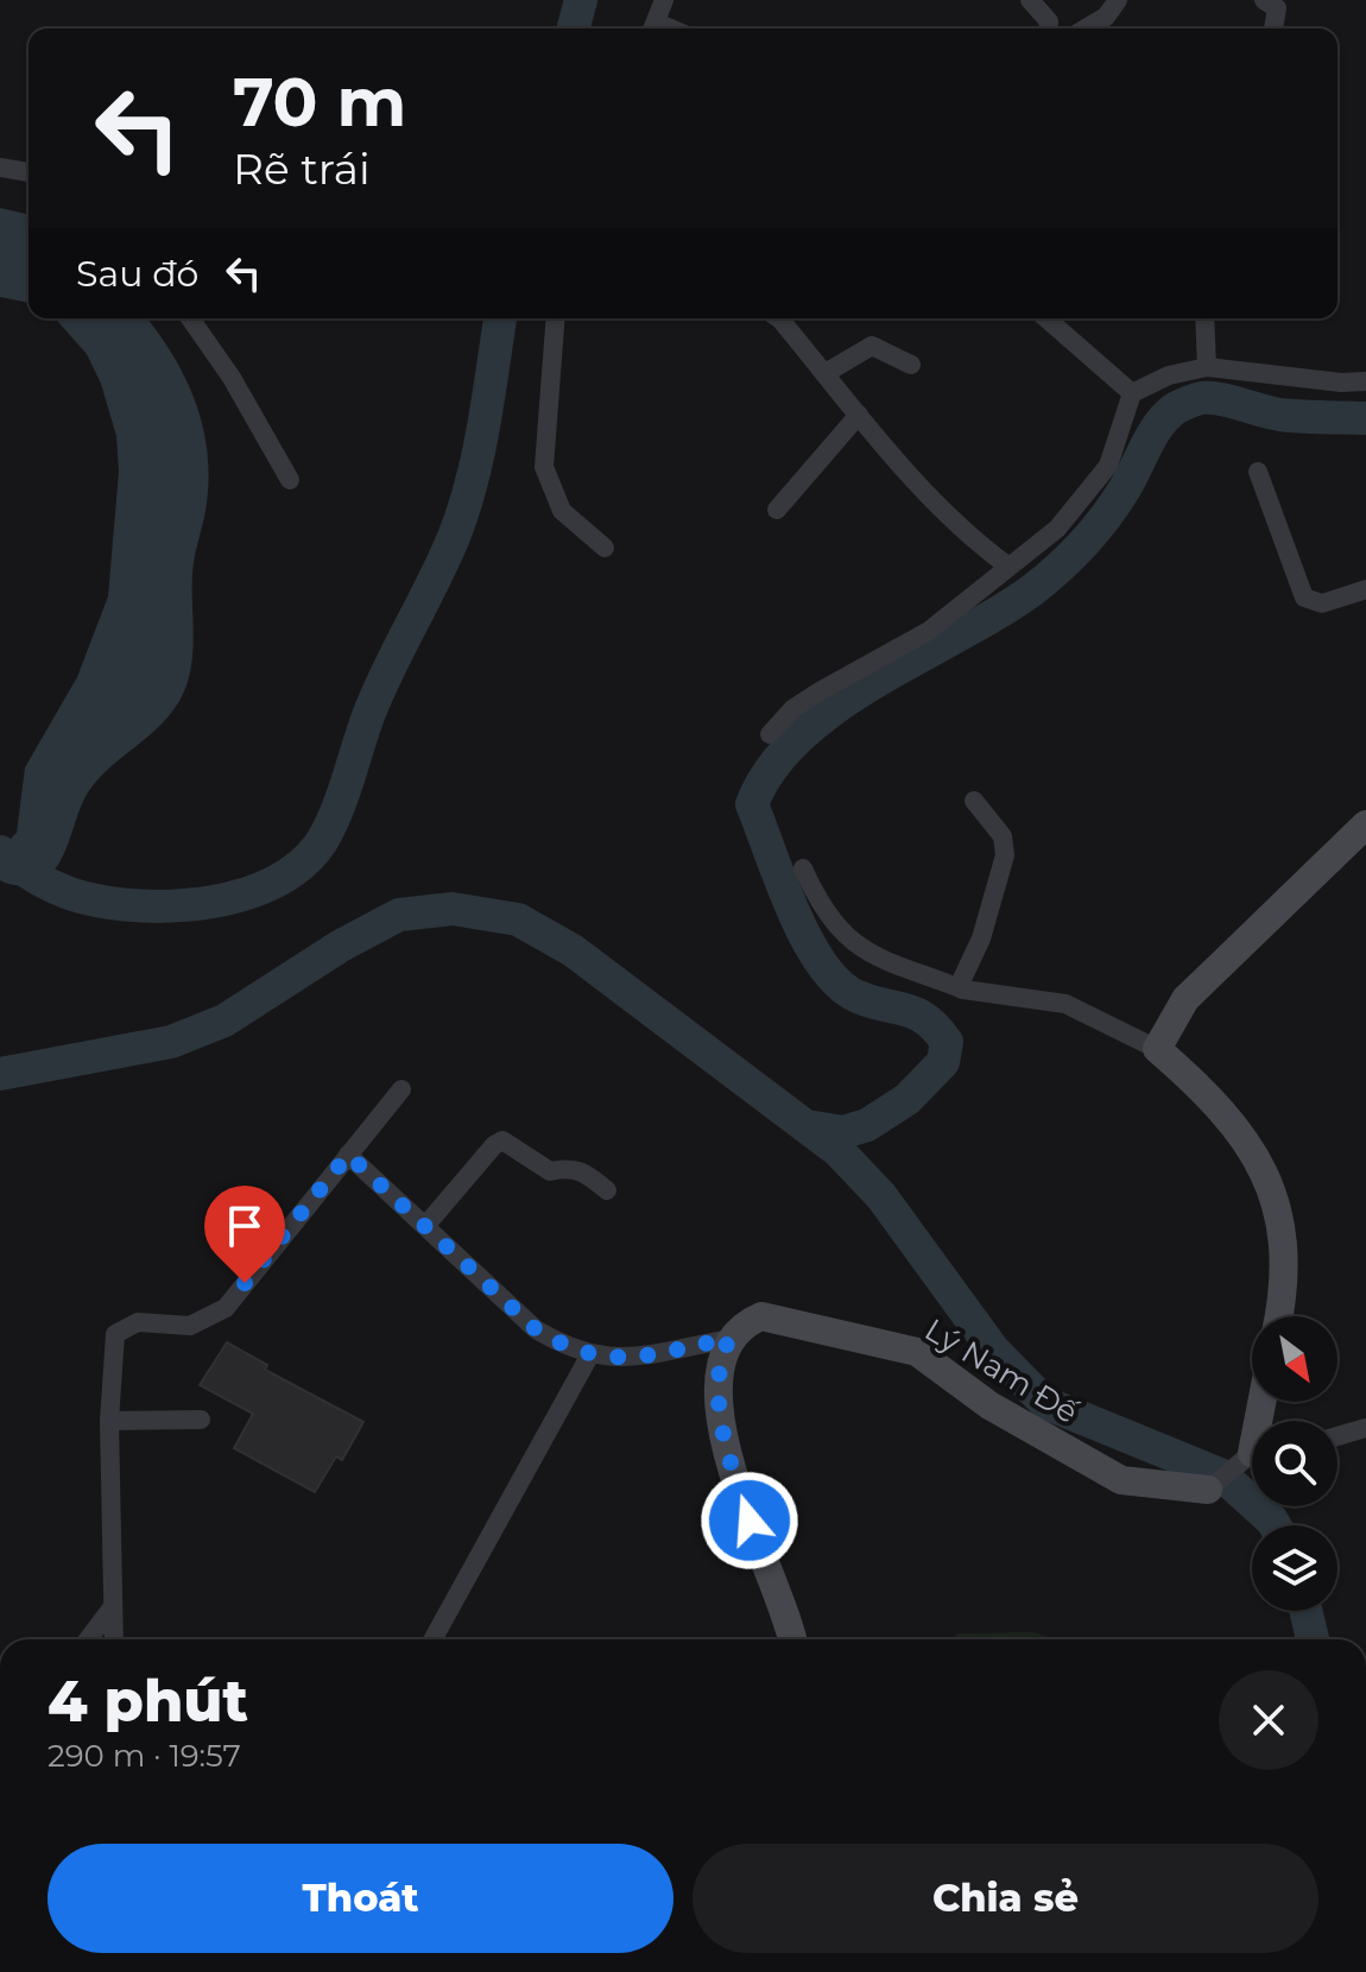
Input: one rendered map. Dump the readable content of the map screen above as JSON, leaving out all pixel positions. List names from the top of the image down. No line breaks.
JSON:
{"streets":{"street":["Lý Nam Đế"]},"north":"bottom right","page":{"turn":["70 m","Rẽ trái"],"then":"Sau đó","heading":["4 phút","290 m · 19:57"],"buttons":["Thoát","Chia sẻ"]}}
